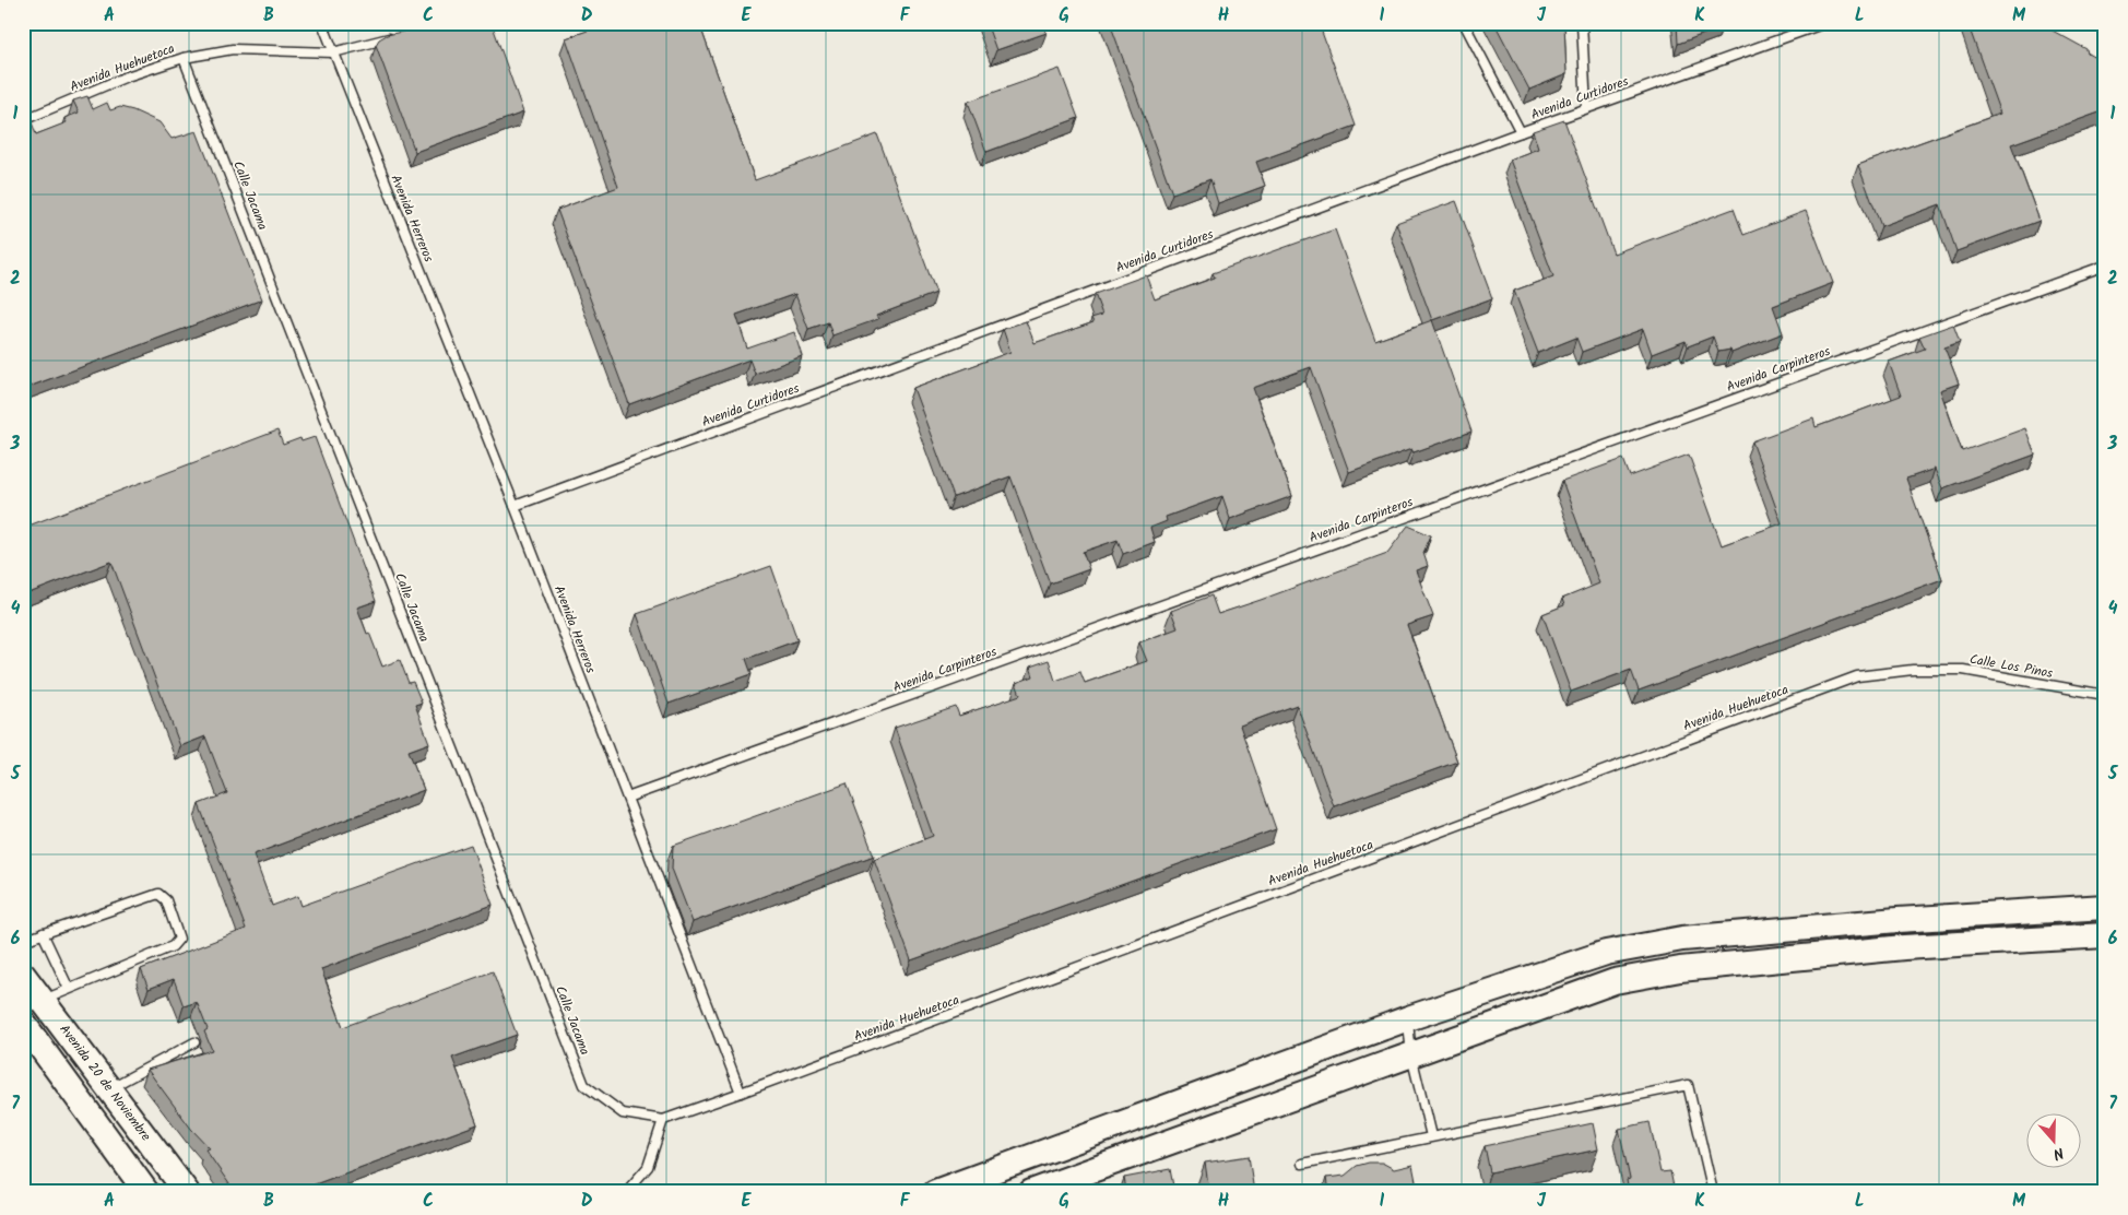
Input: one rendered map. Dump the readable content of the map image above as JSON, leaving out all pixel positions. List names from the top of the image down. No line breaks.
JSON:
{"streets":{"main road":["Avenida 20 de Noviembre"],"lane":["Avenida Huehuetoca","Avenida Curtidores","Calle Jacama","Avenida Herreros","Avenida Carpinteros","Calle Los Pinos"]},"crossings":[["Avenida Huehuetoca","Calle Jacama"],["Avenida Huehuetoca","Avenida Herreros"],["Avenida Huehuetoca","Calle Los Pinos"],["Avenida Curtidores","Avenida Herreros"],["Avenida Herreros","Avenida Carpinteros"]],"north":"bottom","grid":{"columns":["A","B","C","D","E","F","G","H","I","J","K","L","M"],"rows":["1","2","3","4","5","6","7"]}}
